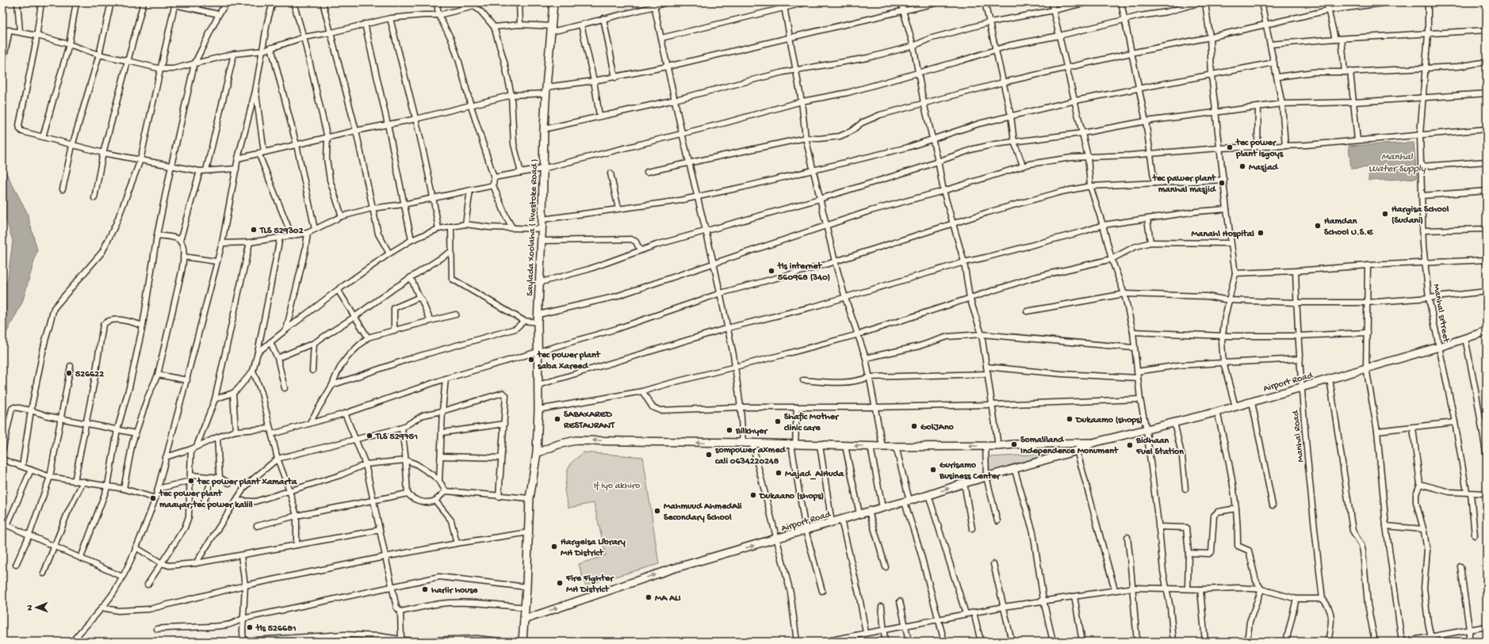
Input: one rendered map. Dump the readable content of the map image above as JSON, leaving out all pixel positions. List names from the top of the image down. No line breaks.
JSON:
{"streets":{"main road":["Saylada Xoolaha ( livestoke Road )","Airport Road"],"street":["Manhal srtreet","Manhal Road"]},"crossings":[["Saylada Xoolaha ( livestoke Road )","Airport Road"],["Manhal srtreet","Airport Road"],["Airport Road","Manhal Road"]],"water":["Manhal Water Supply"],"parks":["If iyo akhiro"],"places":["tec power plant isgoys","Masjad","tec pawer plant manhal masjid","Hargisa School (Sudani)","Hamdan School U.S.E","TLS 529302","Manahl Hospital","tls internet 560968 (340)","tec power plant saba xareed","526622","SABAXARED RESTAURANT","Dukaamo (shops)","Shafic Mother clinic care","GolJAno","Bilkhyer","TLS 529751","Somaliland Independence Monument","Bidhaan Fuel Station","sompower axmed cali 0634220248","Gurisamo Business Center","Majad_AlHuda","tec power plant xamarta","Dukaano (shops)","tec power plant maayar;tec power kaliil","Mahmuud AhmedAli Secondary School","Hargeisa Library MH District","Fire Fighter MH District","hariir house","MA ALI","tls 526681"],"north":"left"}
